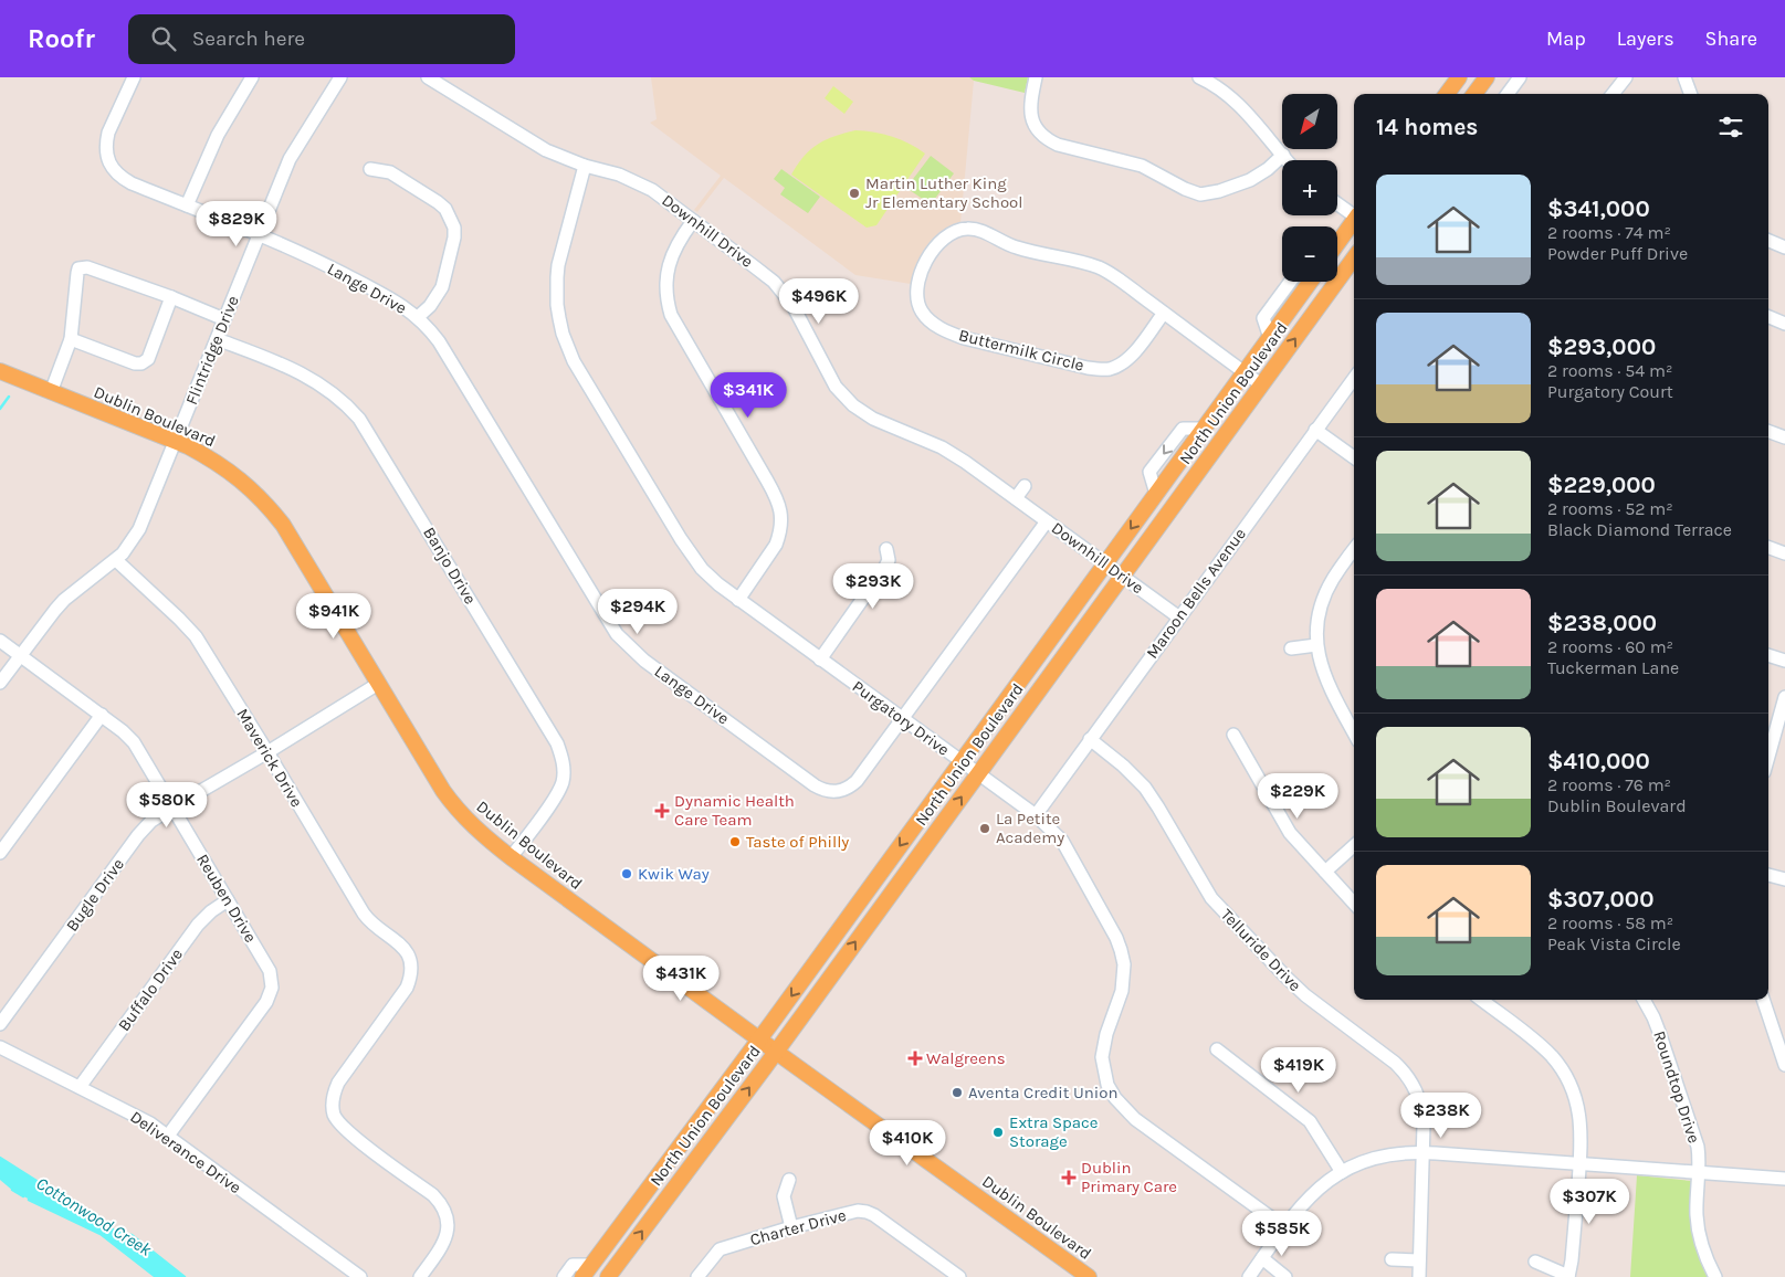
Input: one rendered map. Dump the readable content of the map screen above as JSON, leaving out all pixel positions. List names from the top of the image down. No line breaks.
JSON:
{"streets":{"main road":["North Union Boulevard","Dublin Boulevard"],"street":["Downhill Drive","Lange Drive","Flintridge Drive","Buttermilk Circle","Banjo Drive","Maroon Bells Avenue","Purgatory Drive","Maverick Drive","Bugle Drive","Reuben Drive","Telluride Drive","Buffalo Drive","Roundtop Drive","Deliverance Drive","Charter Drive"]},"crossings":[["Downhill Drive","Lange Drive"],["Downhill Drive","North Union Boulevard"],["Downhill Drive","Maroon Bells Avenue"],["Downhill Drive","Purgatory Drive"],["Lange Drive","Flintridge Drive"],["Lange Drive","Purgatory Drive"],["Flintridge Drive","Dublin Boulevard"],["Flintridge Drive","Banjo Drive"],["Flintridge Drive","Maverick Drive"],["Flintridge Drive","Reuben Drive"],["Buttermilk Circle","North Union Boulevard"],["North Union Boulevard","Dublin Boulevard"],["North Union Boulevard","Purgatory Drive"],["Dublin Boulevard","Banjo Drive"],["Dublin Boulevard","Bugle Drive"],["Maroon Bells Avenue","Purgatory Drive"],["Maroon Bells Avenue","Telluride Drive"],["Maverick Drive","Bugle Drive"],["Bugle Drive","Reuben Drive"],["Reuben Drive","Buffalo Drive"],["Reuben Drive","Deliverance Drive"],["Buffalo Drive","Deliverance Drive"]],"water":["Cottonwood Creek"],"places":{"other":["Martin Luther King Jr Elementary School","La Petite Academy","Taste of Philly","Kwik Way","Aventa Credit Union","Extra Space Storage"],"health":["Dynamic Health Care Team","Walgreens","Dublin Primary Care"]},"north":"bottom left","page":{"header":"Roofr","search":"Search here","nav":["Map","Layers","Share"],"map_buttons":["+","−"],"heading":"14 homes","list":[{"name":"$341,000","note":"2 rooms · 74 m² · Powder Puff Drive"},{"name":"$293,000","note":"2 rooms · 54 m² · Purgatory Court"},{"name":"$229,000","note":"2 rooms · 52 m² · Black Diamond Terrace"},{"name":"$238,000","note":"2 rooms · 60 m² · Tuckerman Lane"},{"name":"$410,000","note":"2 rooms · 76 m² · Dublin Boulevard"},{"name":"$307,000","note":"2 rooms · 58 m² · Peak Vista Circle"}],"price":["$829K","$496K","$341K","$293K","$294K","$941K","$229K","$580K","$431K","$419K","$238K","$410K","$307K","$585K"]}}
